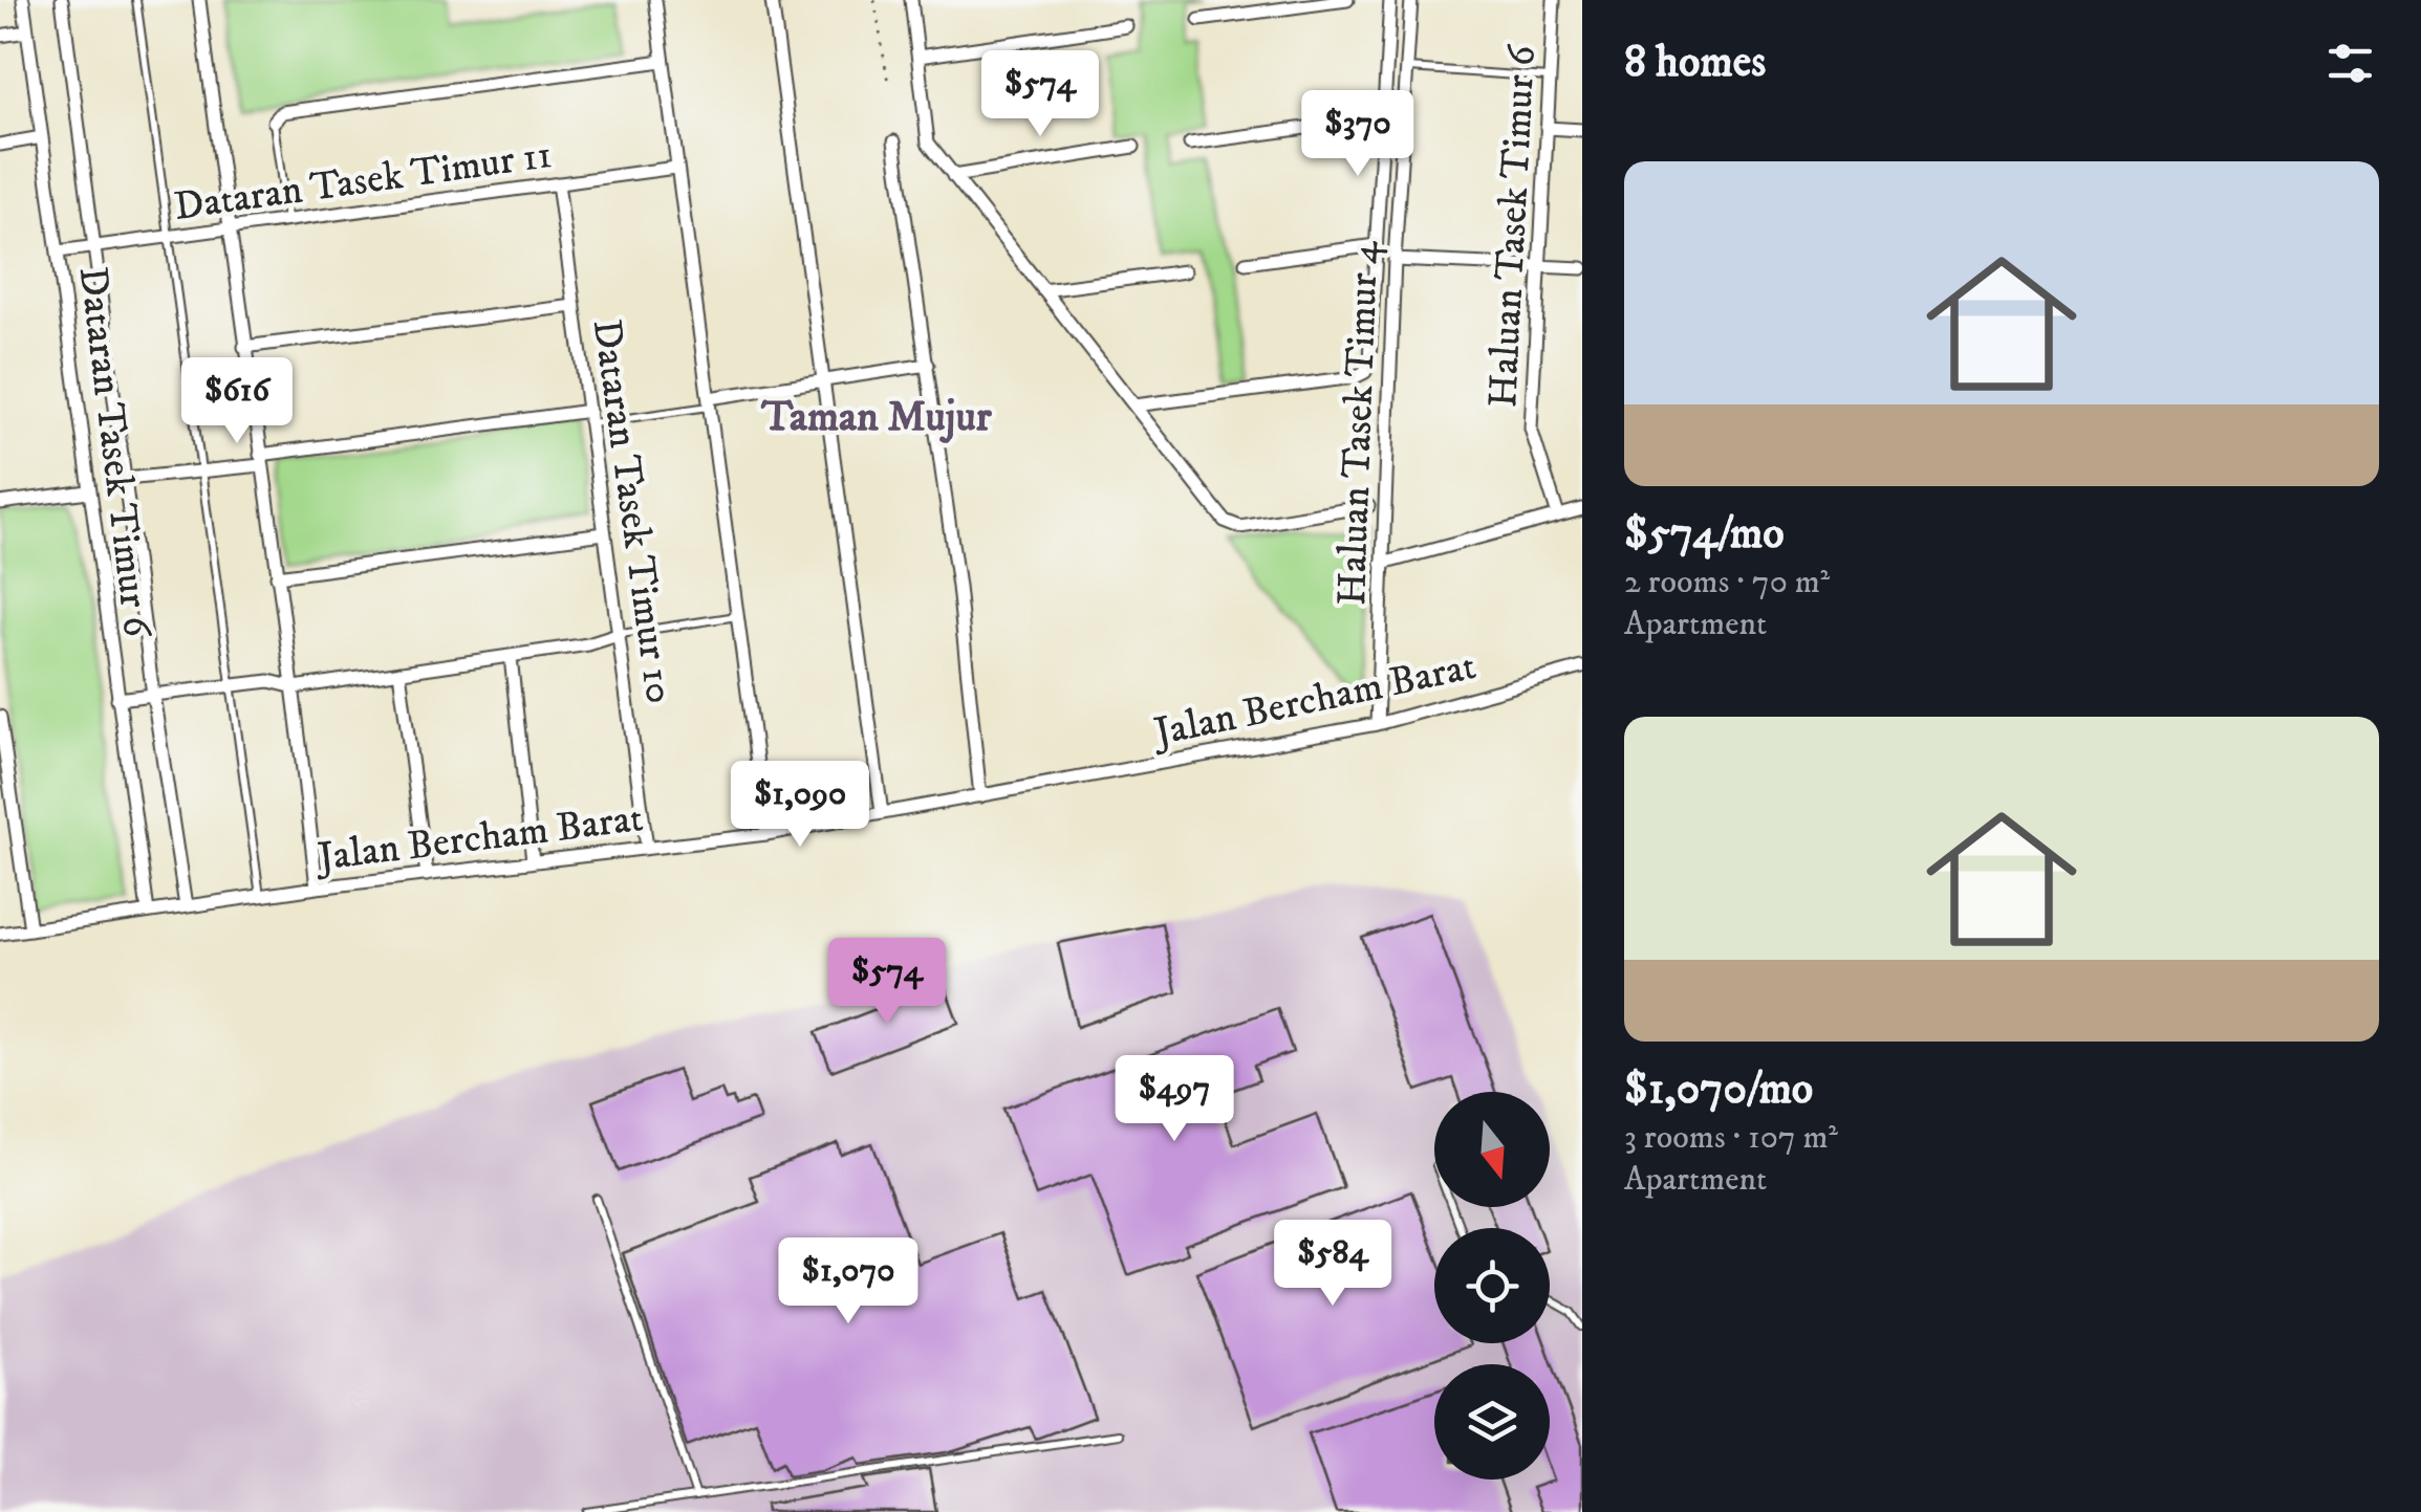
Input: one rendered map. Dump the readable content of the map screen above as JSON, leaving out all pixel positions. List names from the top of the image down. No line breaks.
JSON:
{"streets":{"street":["Dataran Tasek Timur 11","Haluan Tasek Timur 6","Haluan Tasek Timur 4","Dataran Tasek Timur 6","Dataran Tasek Timur 10","Jalan Bercham Barat"]},"crossings":[["Dataran Tasek Timur 11","Dataran Tasek Timur 6"],["Dataran Tasek Timur 11","Dataran Tasek Timur 10"],["Haluan Tasek Timur 4","Jalan Bercham Barat"],["Dataran Tasek Timur 6","Jalan Bercham Barat"],["Dataran Tasek Timur 10","Jalan Bercham Barat"]],"districts":["Taman Mujur"],"north":"bottom","page":{"heading":"8 homes","price":["$574","$370","$616","$1,090","$574","$497","$584","$1,070"],"list":[{"name":"$574/mo","note":"2 rooms · 70 m² · Apartment"},{"name":"$1,070/mo","note":"3 rooms · 107 m² · Apartment"}]}}
